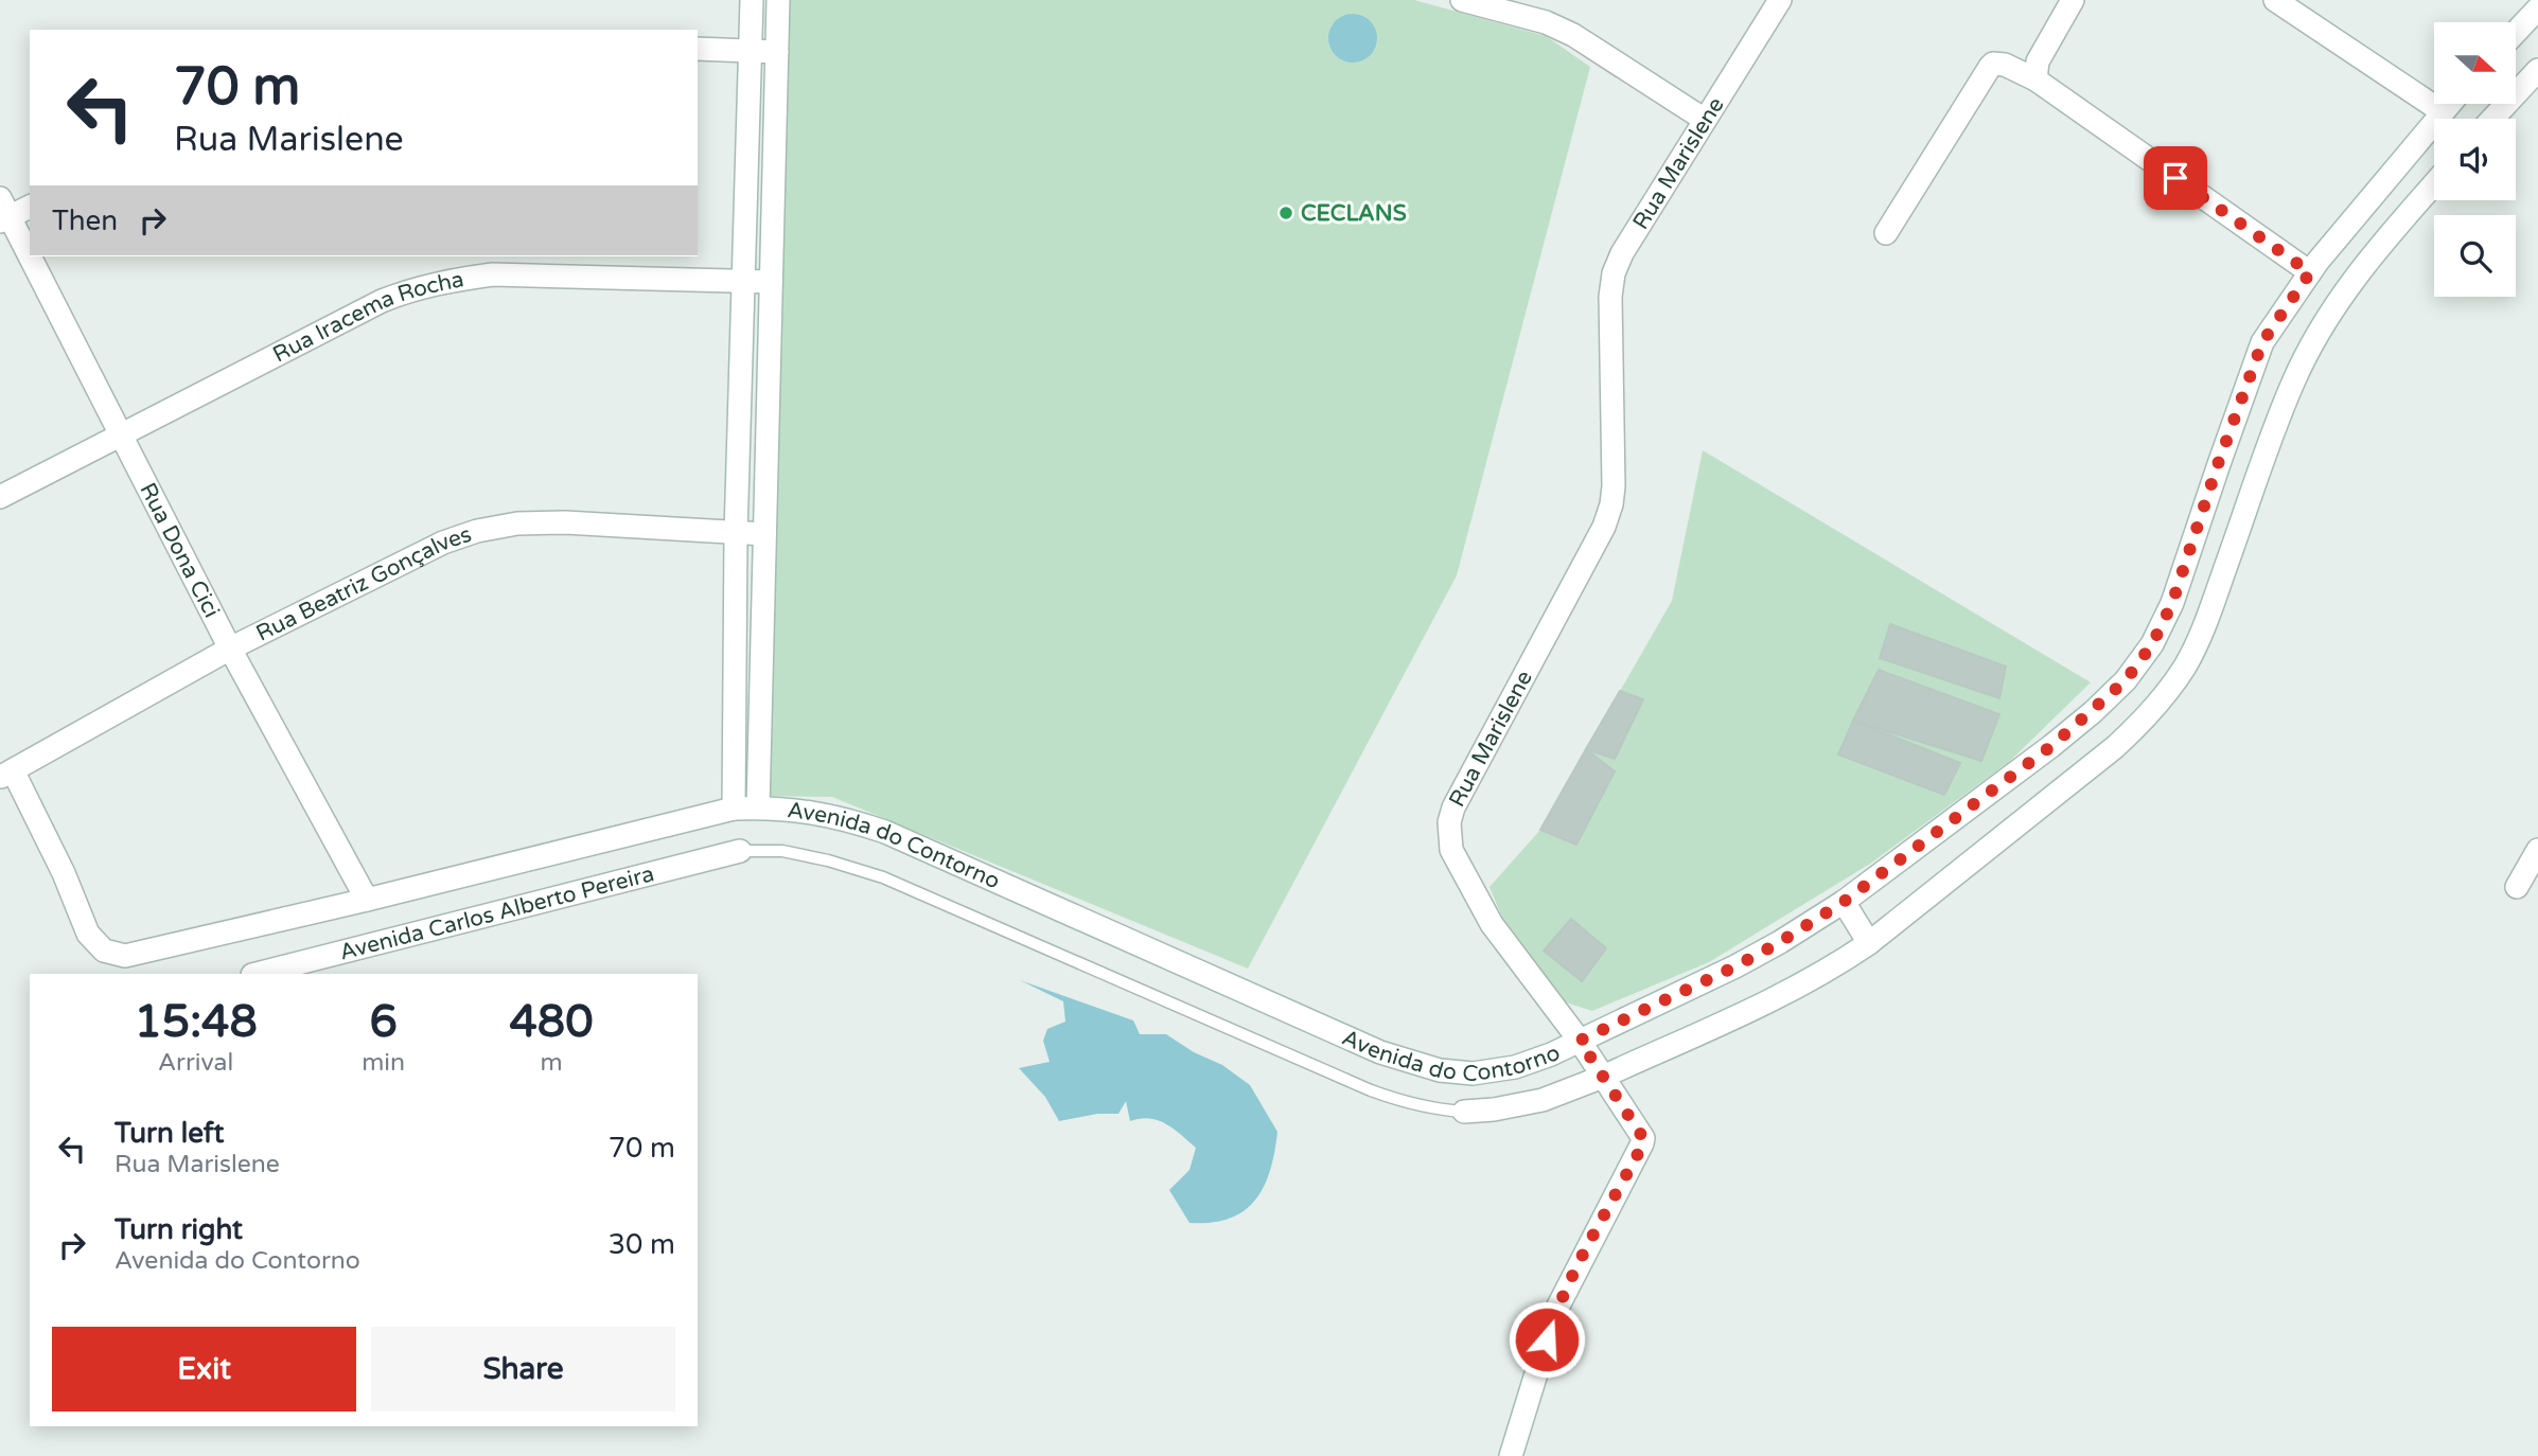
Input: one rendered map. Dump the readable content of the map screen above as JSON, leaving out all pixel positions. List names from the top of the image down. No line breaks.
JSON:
{"streets":{"street":["Rua Marislene","Rua Iracema Rocha","Rua Dona Cici","Rua Beatriz Gonçalves","Avenida do Contorno","Avenida Carlos Alberto Pereira"]},"crossings":[["Rua Marislene","Avenida do Contorno"],["Rua Iracema Rocha","Rua Dona Cici"],["Rua Dona Cici","Rua Beatriz Gonçalves"],["Rua Dona Cici","Avenida do Contorno"],["Rua Beatriz Gonçalves","Avenida do Contorno"]],"places":["CECLANS"],"north":"right","page":{"turn":["70 m","Rua Marislene"],"then":"Then","eta":["15:48","Arrival","6","min","480","m"],"list":[{"name":"Turn left","note":"Rua Marislene","value":"70 m"},{"name":"Turn right","note":"Avenida do Contorno","value":"30 m"}],"buttons":["Exit","Share"]}}
